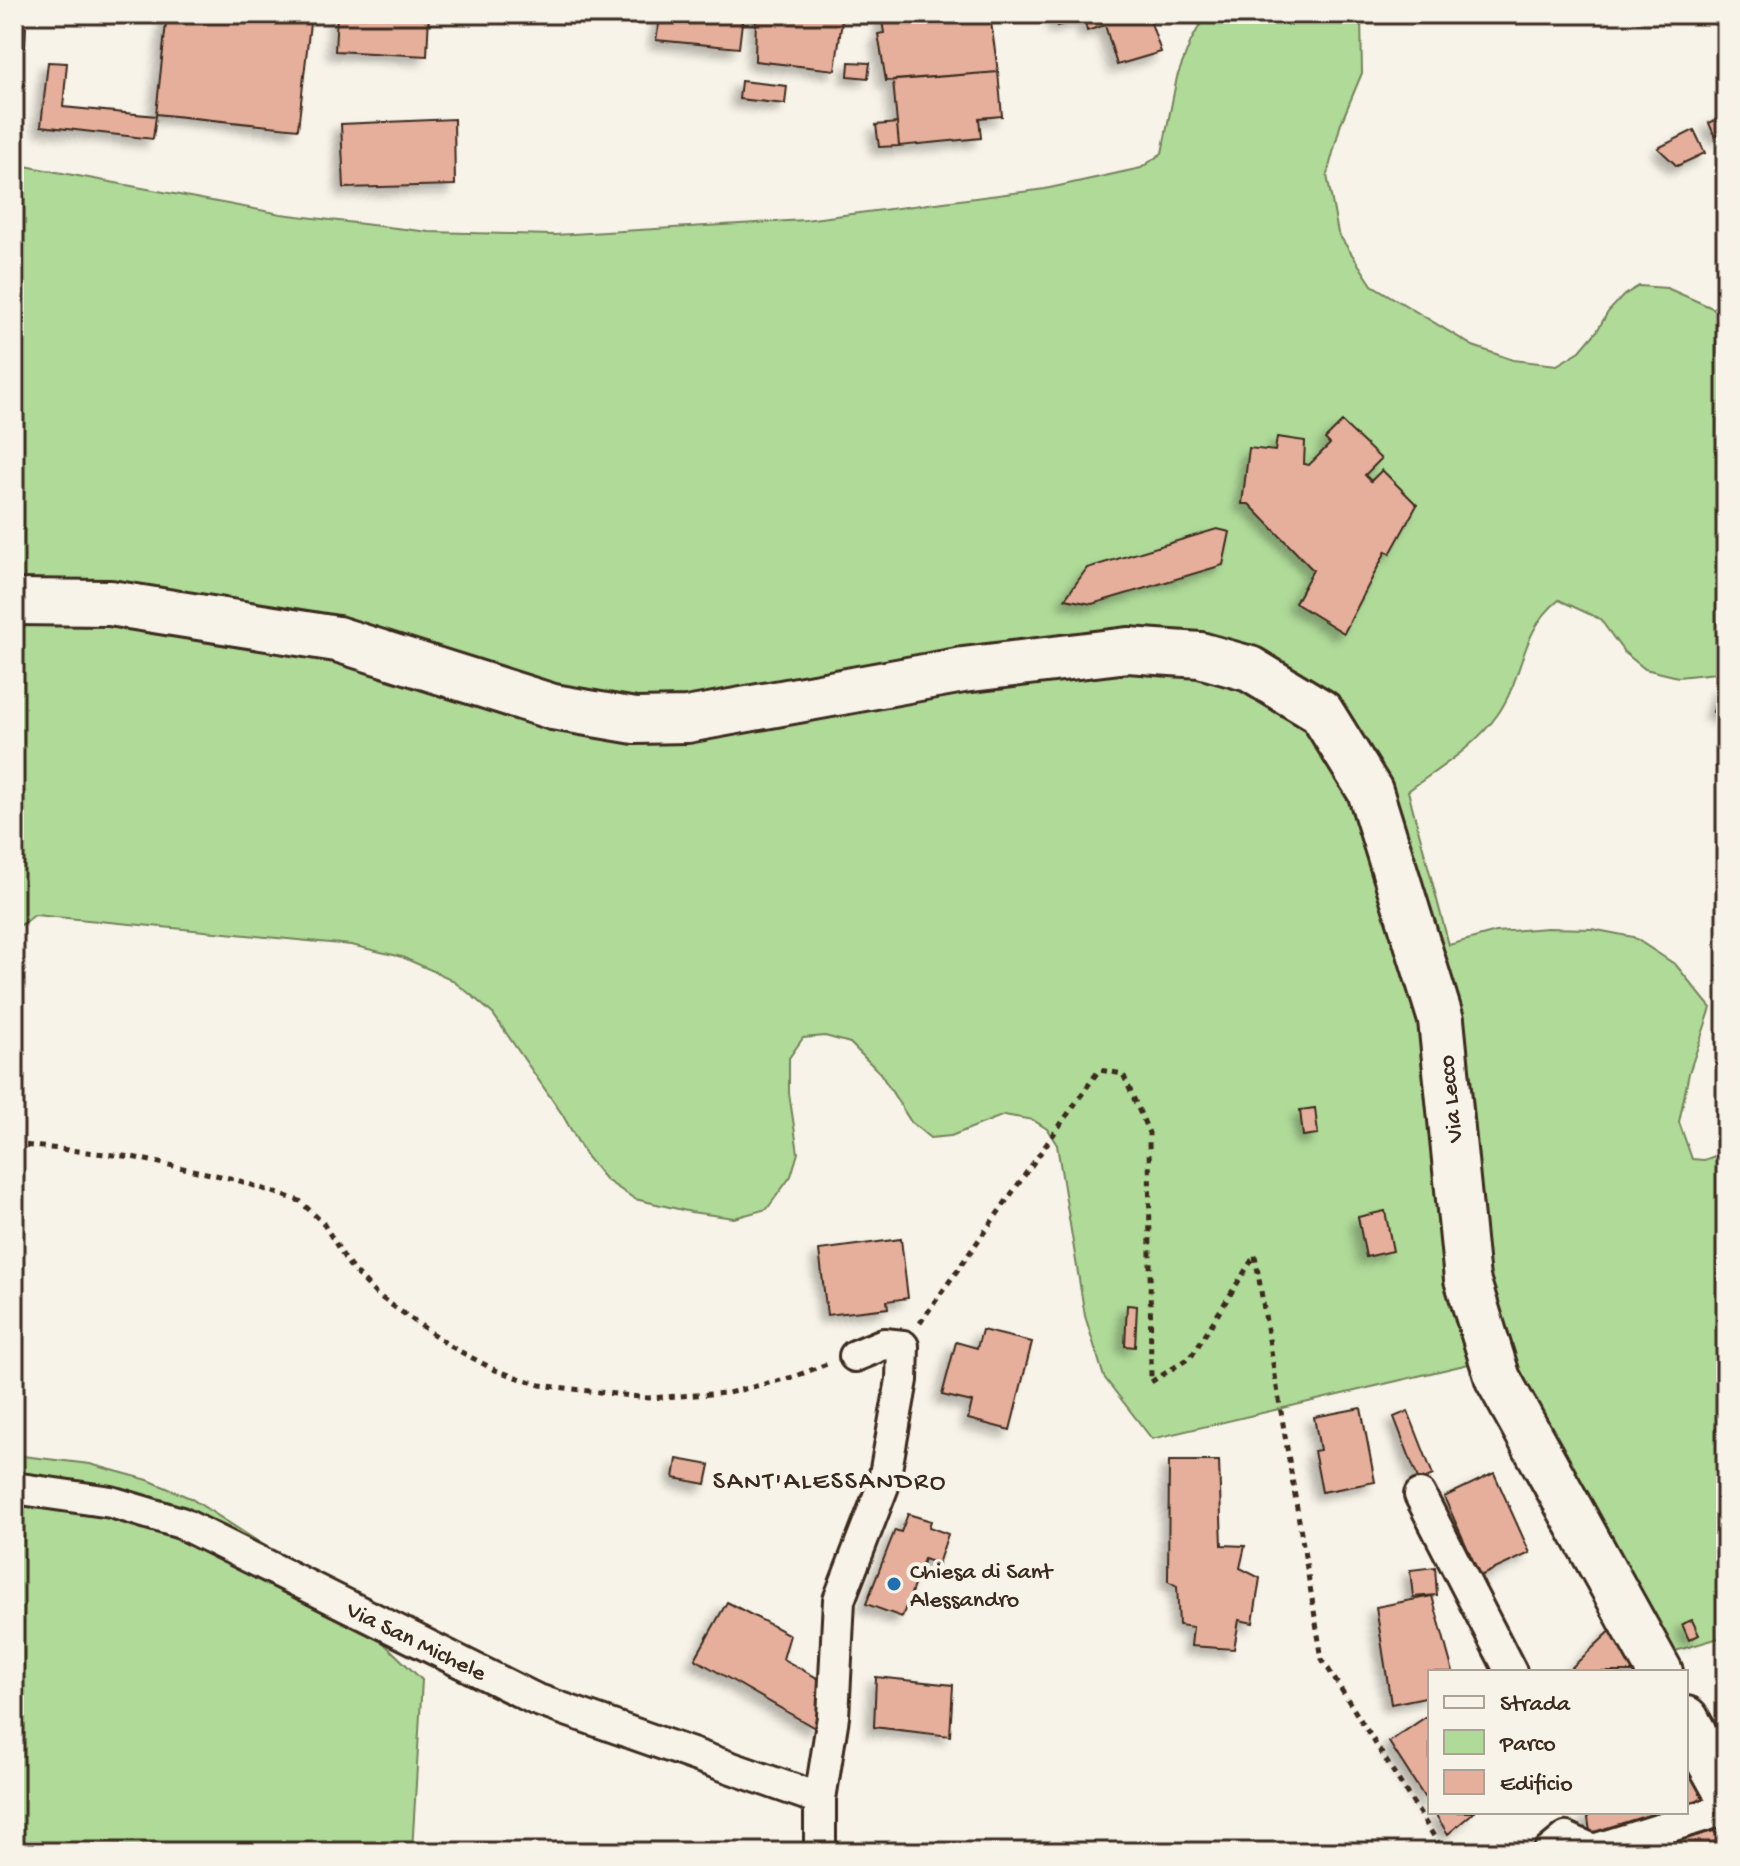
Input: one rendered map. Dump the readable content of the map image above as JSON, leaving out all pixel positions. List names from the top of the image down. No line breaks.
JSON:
{"streets":{"main road":["Via Lecco"],"street":["Via San Michele"]},"districts":["SANT'ALESSANDRO"],"places":["Chiesa di Sant Alessandro"],"legend":["Strada","Parco","Edificio"]}
